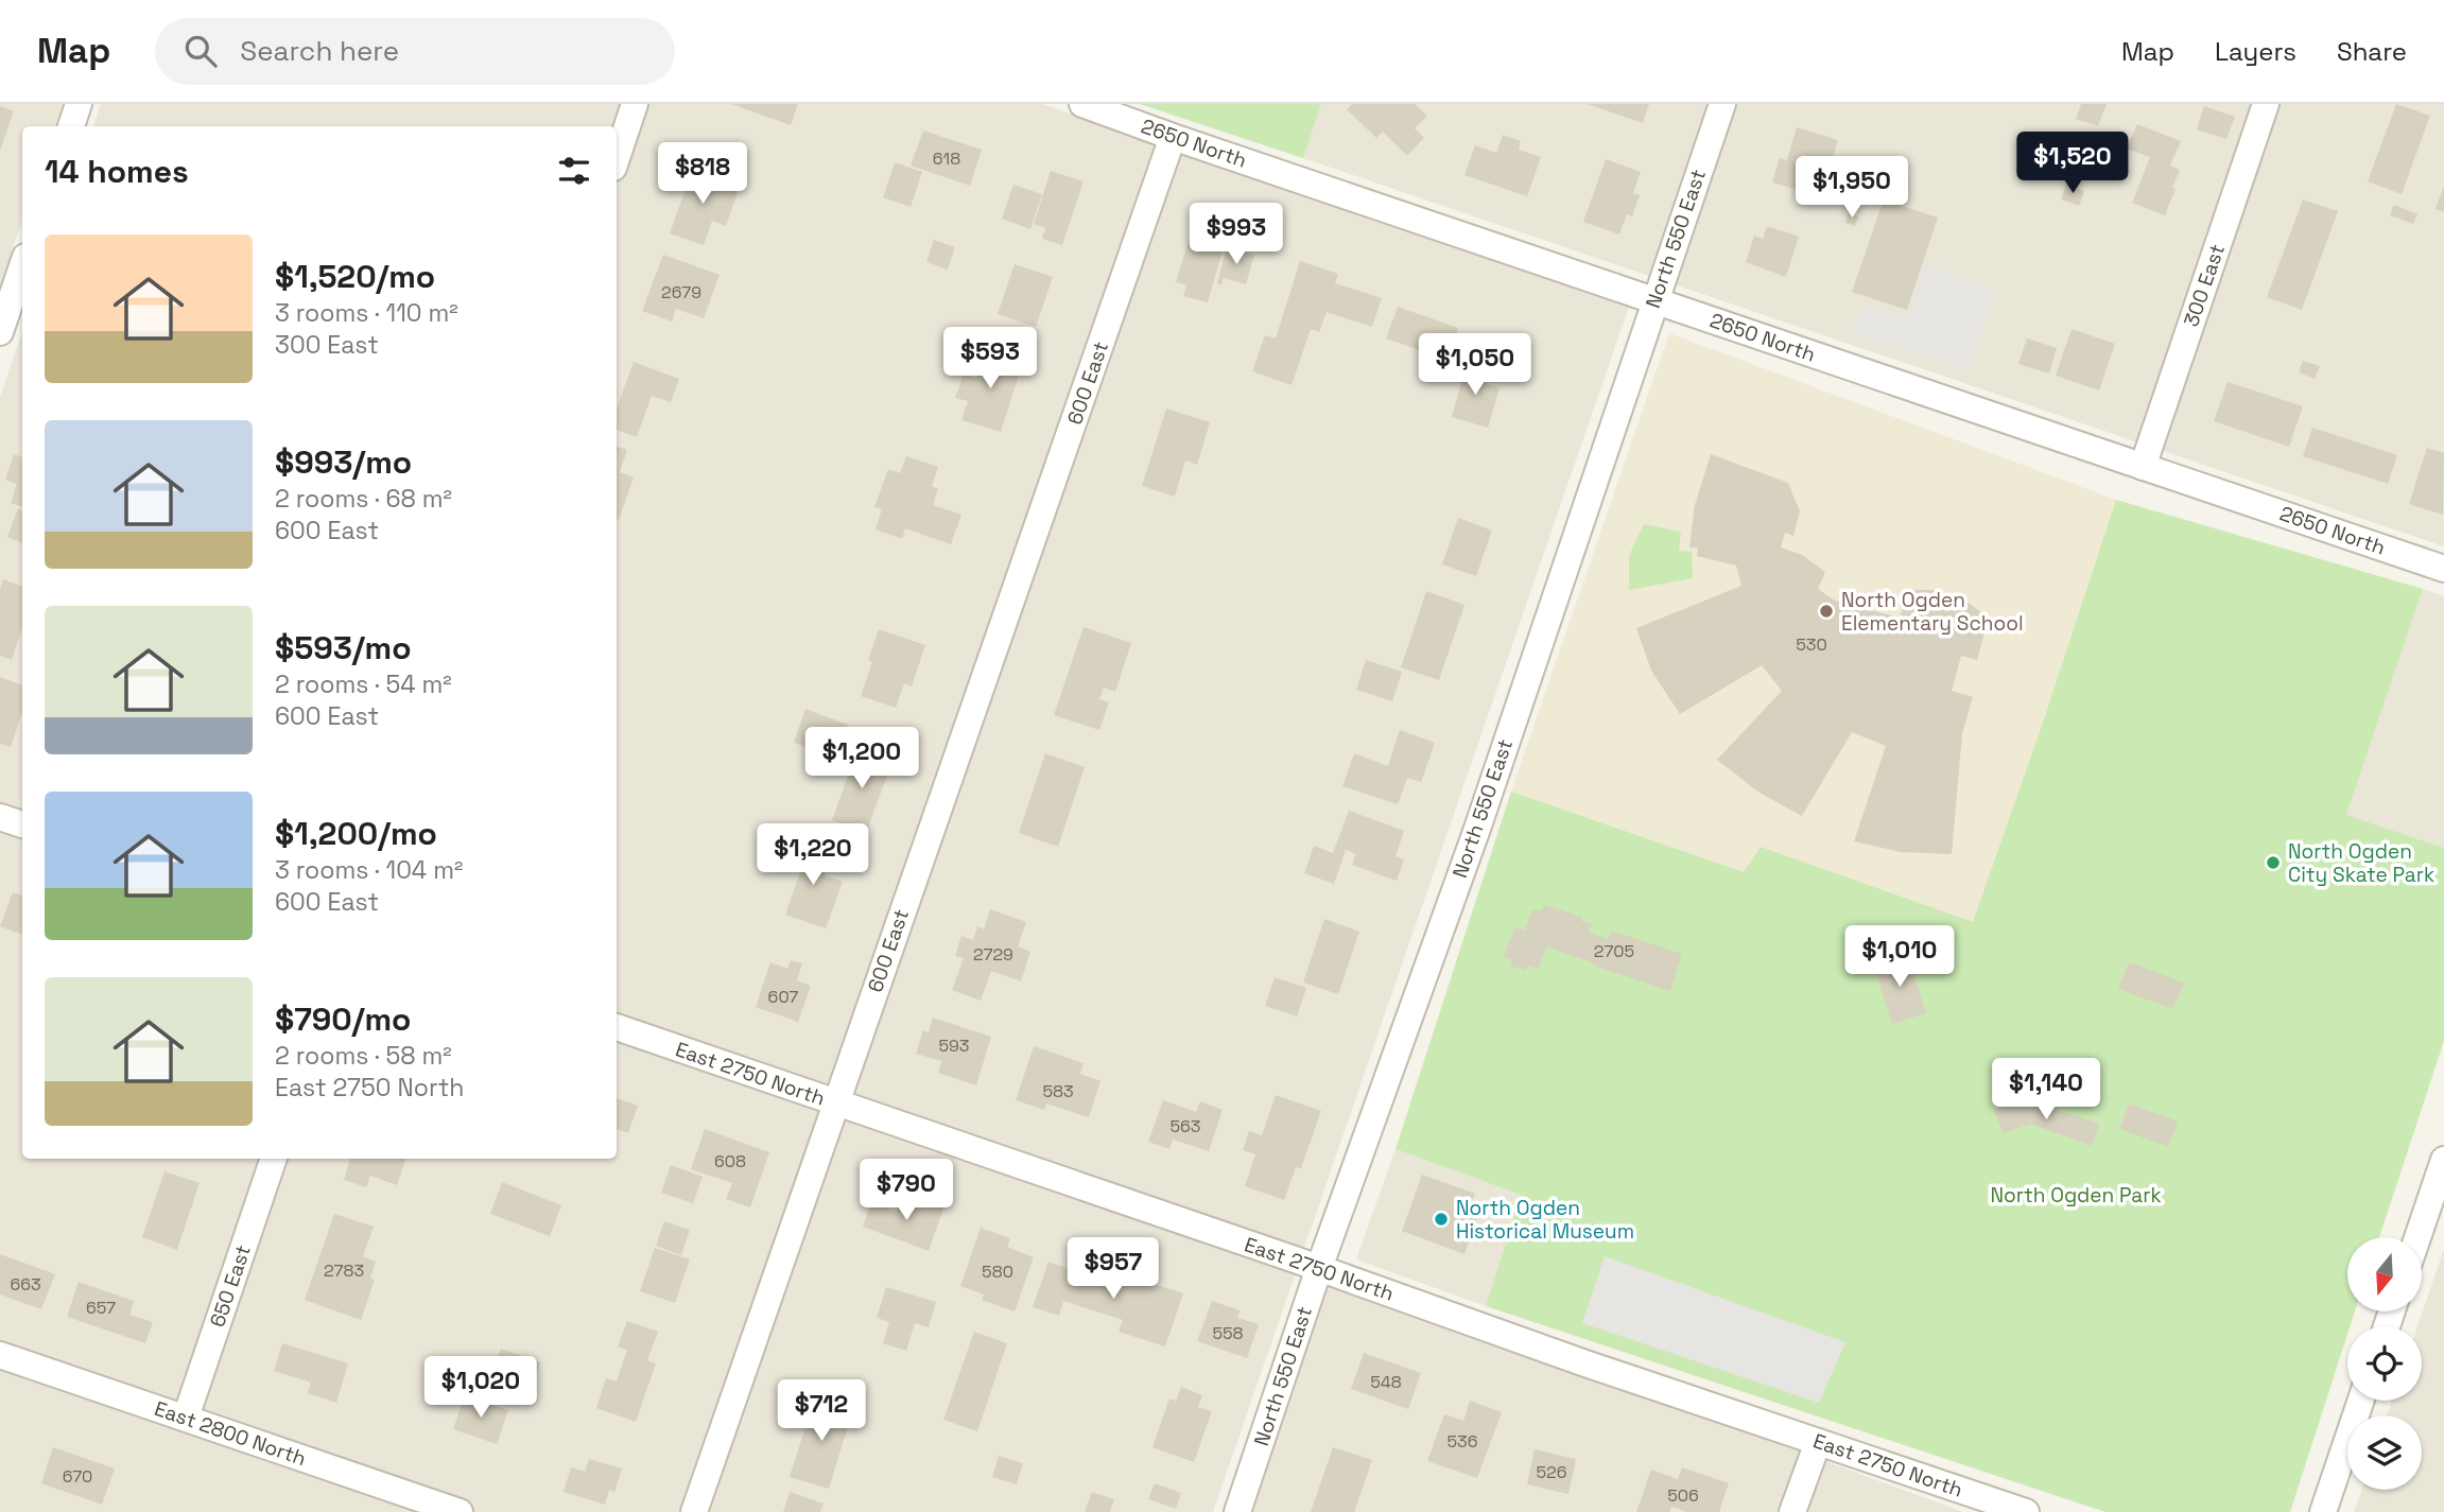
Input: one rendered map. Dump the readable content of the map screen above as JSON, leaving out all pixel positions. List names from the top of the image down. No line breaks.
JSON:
{"streets":{"street":["2650 North","North 550 East","300 East","600 East","East 2750 North","650 East","East 2800 North"]},"crossings":[["2650 North","North 550 East"],["2650 North","300 East"],["2650 North","600 East"],["North 550 East","East 2750 North"],["600 East","East 2750 North"],["650 East","East 2800 North"]],"parks":["North Ogden Park"],"places":["North Ogden Elementary School","North Ogden City Skate Park","North Ogden Historical Museum"],"house_numbers":["618","2679","530","2705","2729","607","593","583","563","608","2783","580","663","657","558","548","536","526","670","506"],"north":"bottom","page":{"header":"Map","search":"Search here","nav":["Map","Layers","Share"],"heading":"14 homes","price":["$1,520","$818","$1,950","$993","$593","$1,050","$1,200","$1,220","$1,010","$1,140","$790","$957","$1,020","$712"],"list":[{"name":"$1,520/mo","note":"3 rooms · 110 m² · 300 East"},{"name":"$993/mo","note":"2 rooms · 68 m² · 600 East"},{"name":"$593/mo","note":"2 rooms · 54 m² · 600 East"},{"name":"$1,200/mo","note":"3 rooms · 104 m² · 600 East"},{"name":"$790/mo","note":"2 rooms · 58 m² · East 2750 North"}]}}
